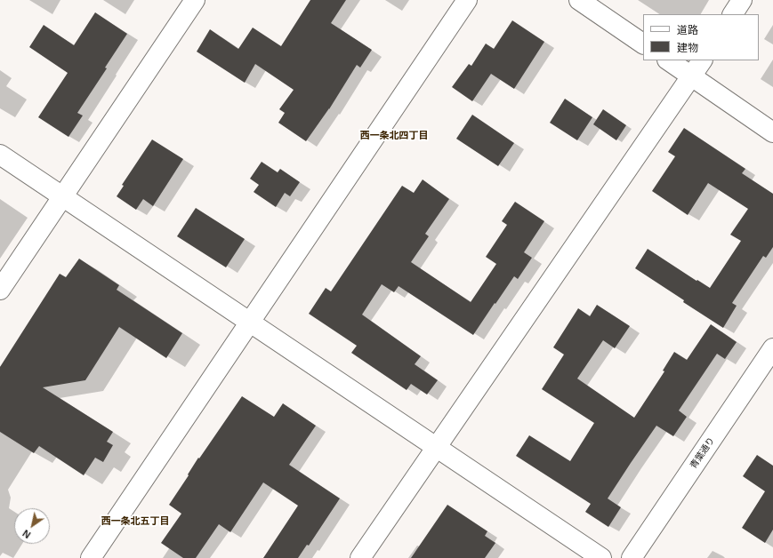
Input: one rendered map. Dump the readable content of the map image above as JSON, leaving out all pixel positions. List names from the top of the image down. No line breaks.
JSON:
{"streets":{"street":["青葉通り"]},"districts":["西一条北四丁目","西一条北五丁目"],"legend":["道路","建物"],"north":"bottom left"}
